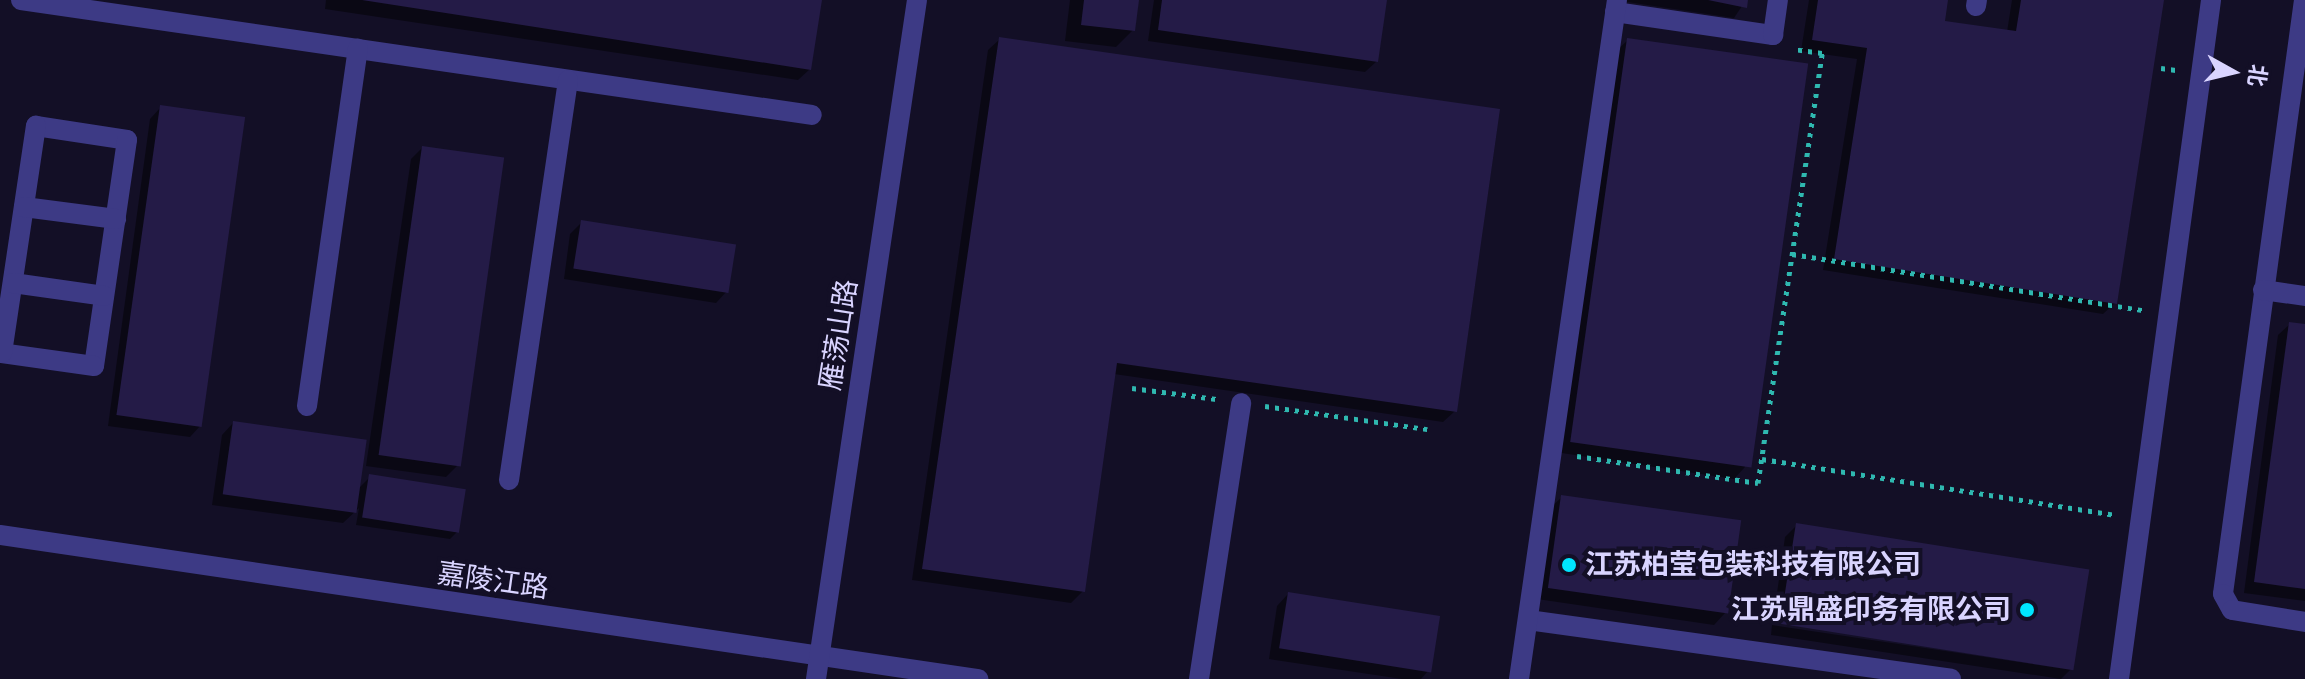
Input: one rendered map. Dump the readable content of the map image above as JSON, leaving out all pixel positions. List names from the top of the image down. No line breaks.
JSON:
{"streets":{"street":["雁荡山路","嘉陵江路"]},"crossings":[["雁荡山路","嘉陵江路"]],"places":["江苏柏莹包装科技有限公司","江苏鼎盛印务有限公司"],"north":"right"}
